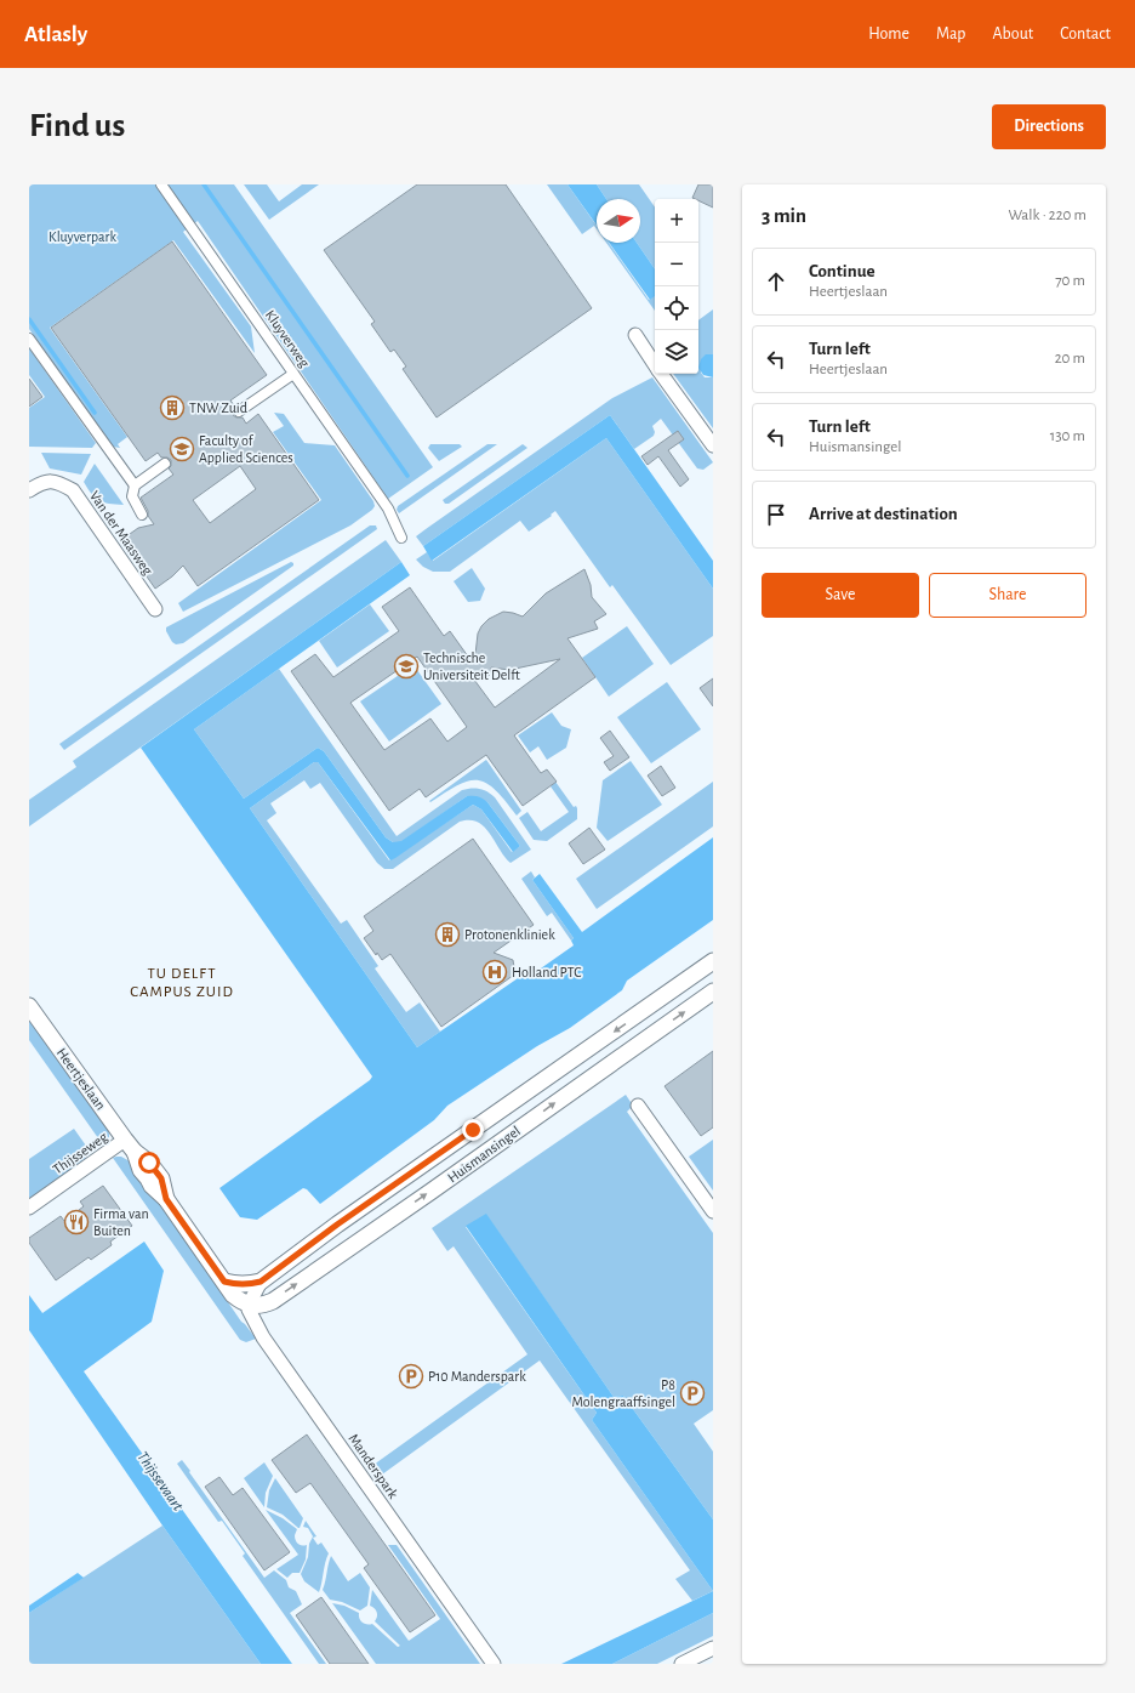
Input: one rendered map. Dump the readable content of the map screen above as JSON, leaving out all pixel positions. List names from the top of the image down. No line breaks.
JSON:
{"streets":{"street":["Kluyverweg","Van der Maasweg","Heertjeslaan","Thijsseweg","Huismansingel","Manderspark"]},"crossings":[["Heertjeslaan","Thijsseweg"],["Heertjeslaan","Huismansingel"],["Heertjeslaan","Manderspark"],["Huismansingel","Manderspark"]],"districts":["TU DELFT CAMPUS ZUID"],"water":["Thijssevaart"],"parks":["Kluyverpark"],"places":{"building":["TNW Zuid","Protonenkliniek"],"school or university":["Faculty of Applied Sciences","Technische Universiteit Delft"],"hospital":["Holland PTC"],"restaurant":["Firma van Buiten"],"parking":["P10 Manderspark","P8 Molengraaffsingel"]},"north":"right","page":{"header":"Atlasly","nav":["Home","Map","About","Contact"],"buttons":["Directions",["Save","Share"]],"title":"Find us","heading":["3 min","Walk · 220 m"],"map_buttons":["+","−"],"list":[["Continue","Heertjeslaan","70 m"],["Turn left","Heertjeslaan","20 m"],["Turn left","Huismansingel","130 m"],"Arrive at destination"]}}
